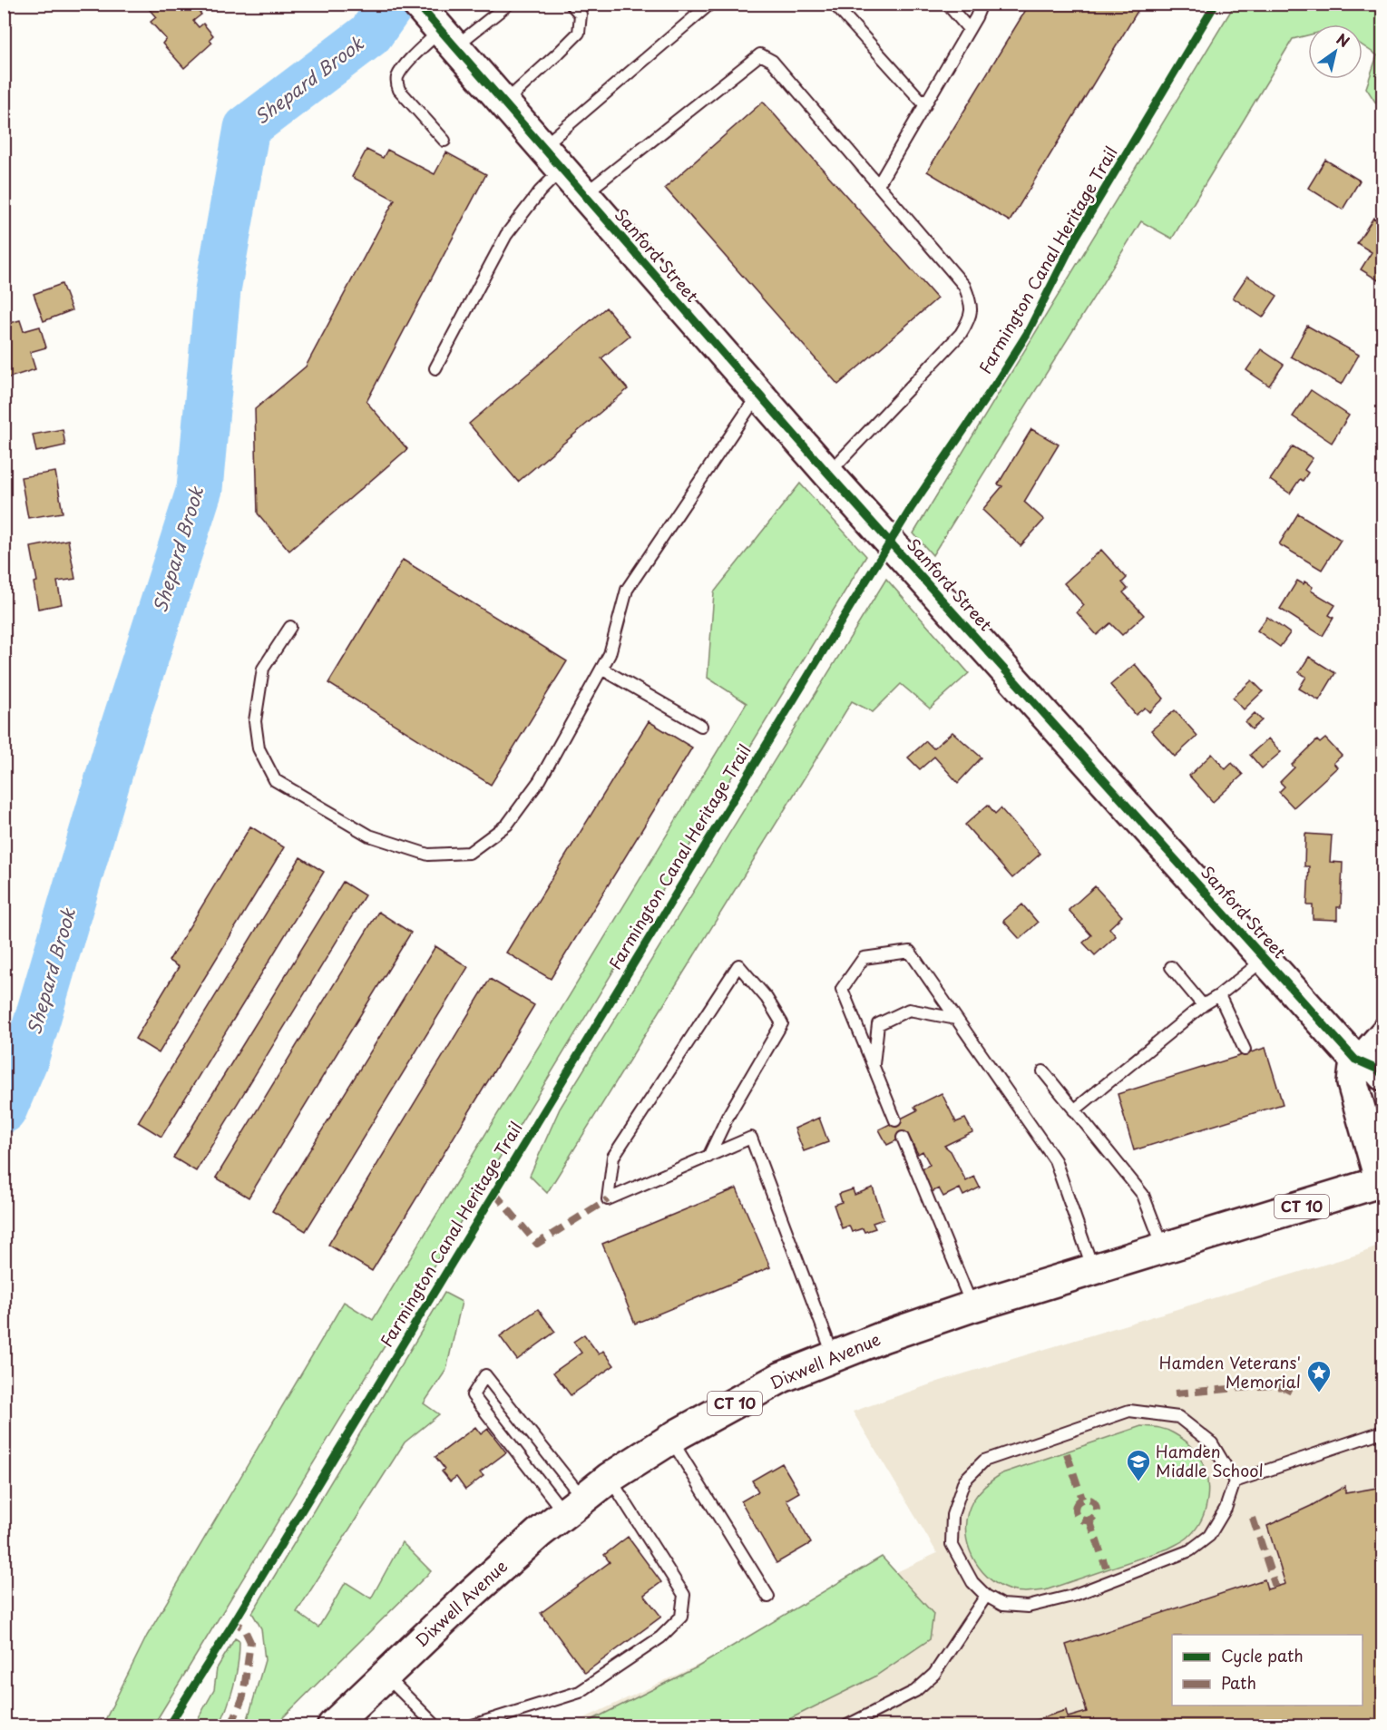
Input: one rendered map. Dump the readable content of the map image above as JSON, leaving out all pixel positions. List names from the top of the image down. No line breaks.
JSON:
{"streets":{"street":["Sanford Street","CT 10","Dixwell Avenue"],"cycle path":["Farmington Canal Heritage Trail"]},"water":["Shepard Brook"],"places":{"place":["Hamden Veterans' Memorial"],"school or university":["Hamden Middle School"]},"legend":["Cycle path","Path"],"north":"top right"}
